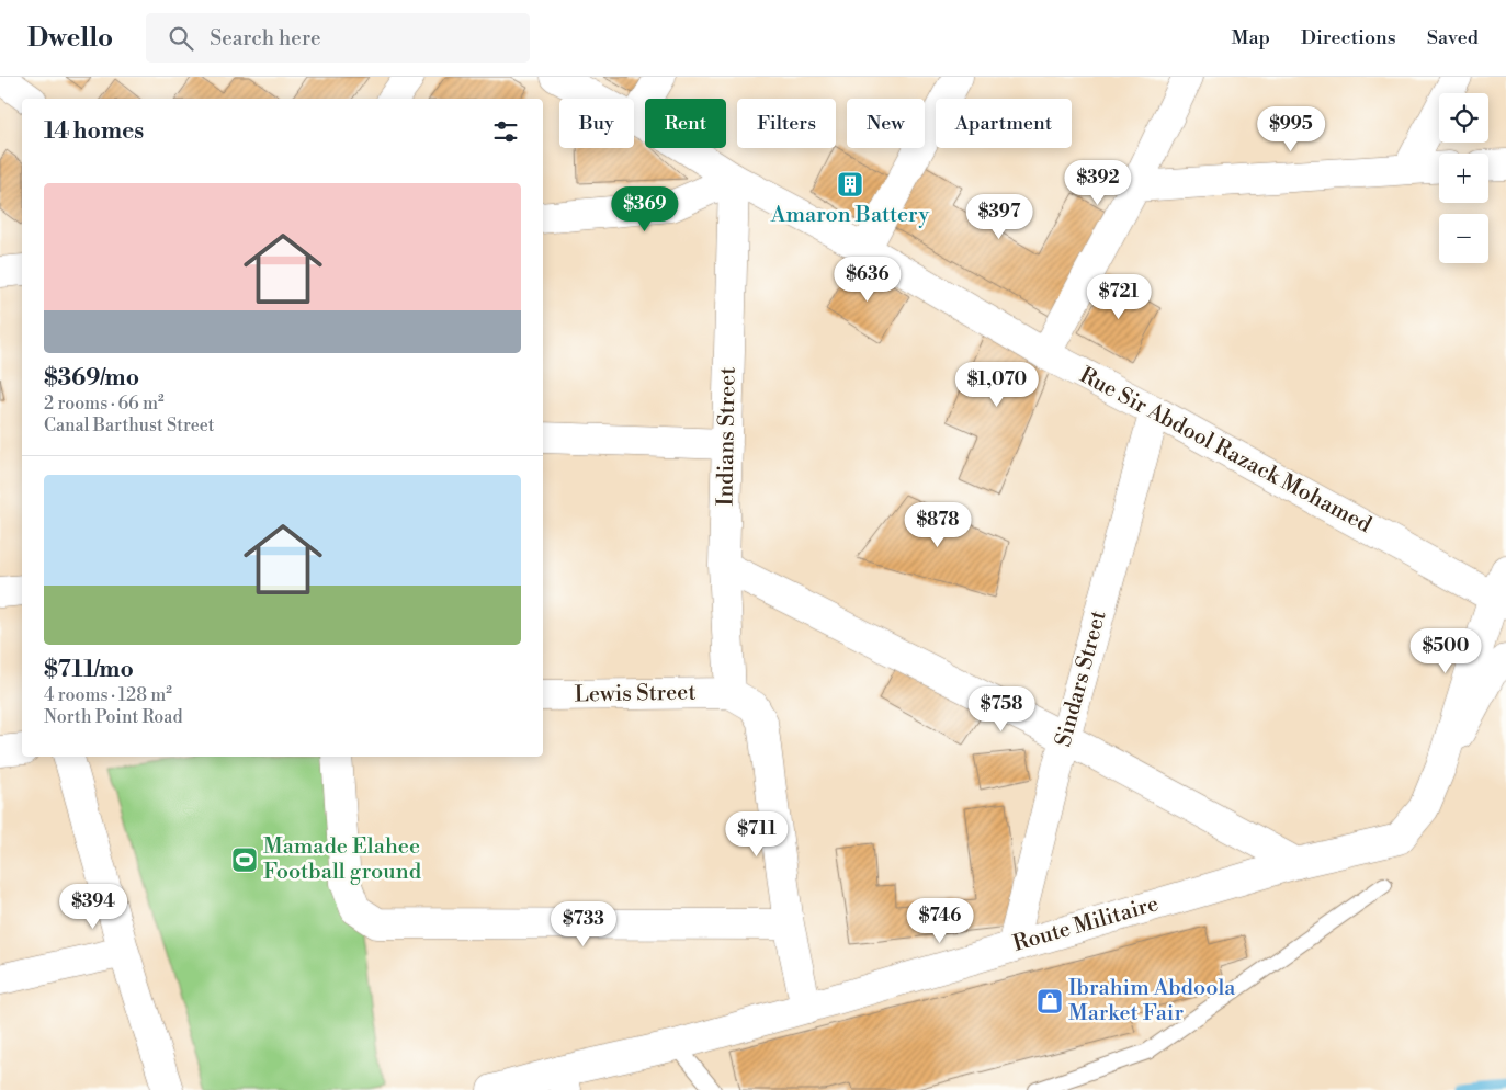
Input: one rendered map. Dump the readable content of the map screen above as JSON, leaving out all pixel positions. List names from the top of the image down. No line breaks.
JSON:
{"streets":{"street":["Indians Street","Rue Sir Abdool Razack Mohamed","Sindars Street","Lewis Street","Route Militaire"]},"crossings":[["Indians Street","Rue Sir Abdool Razack Mohamed"],["Indians Street","Lewis Street"],["Rue Sir Abdool Razack Mohamed","Sindars Street"],["Rue Sir Abdool Razack Mohamed","Route Militaire"],["Sindars Street","Route Militaire"]],"places":{"building":["Amaron Battery"],"sports":["Mamade Elahee Football ground"],"shop":["Ibrahim Abdoola Market Fair"]},"page":{"header":"Dwello","search":"Search here","nav":["Map","Directions","Saved"],"map_buttons":["+","−"],"chip":["Buy","Rent","Filters","New","Apartment"],"heading":"14 homes","price":["$995","$392","$369","$397","$636","$721","$1,070","$878","$500","$758","$711","$394","$746","$733"],"list":[{"name":"$369/mo","note":"2 rooms · 66 m² · Canal Barthust Street"},{"name":"$711/mo","note":"4 rooms · 128 m² · North Point Road"}]}}
